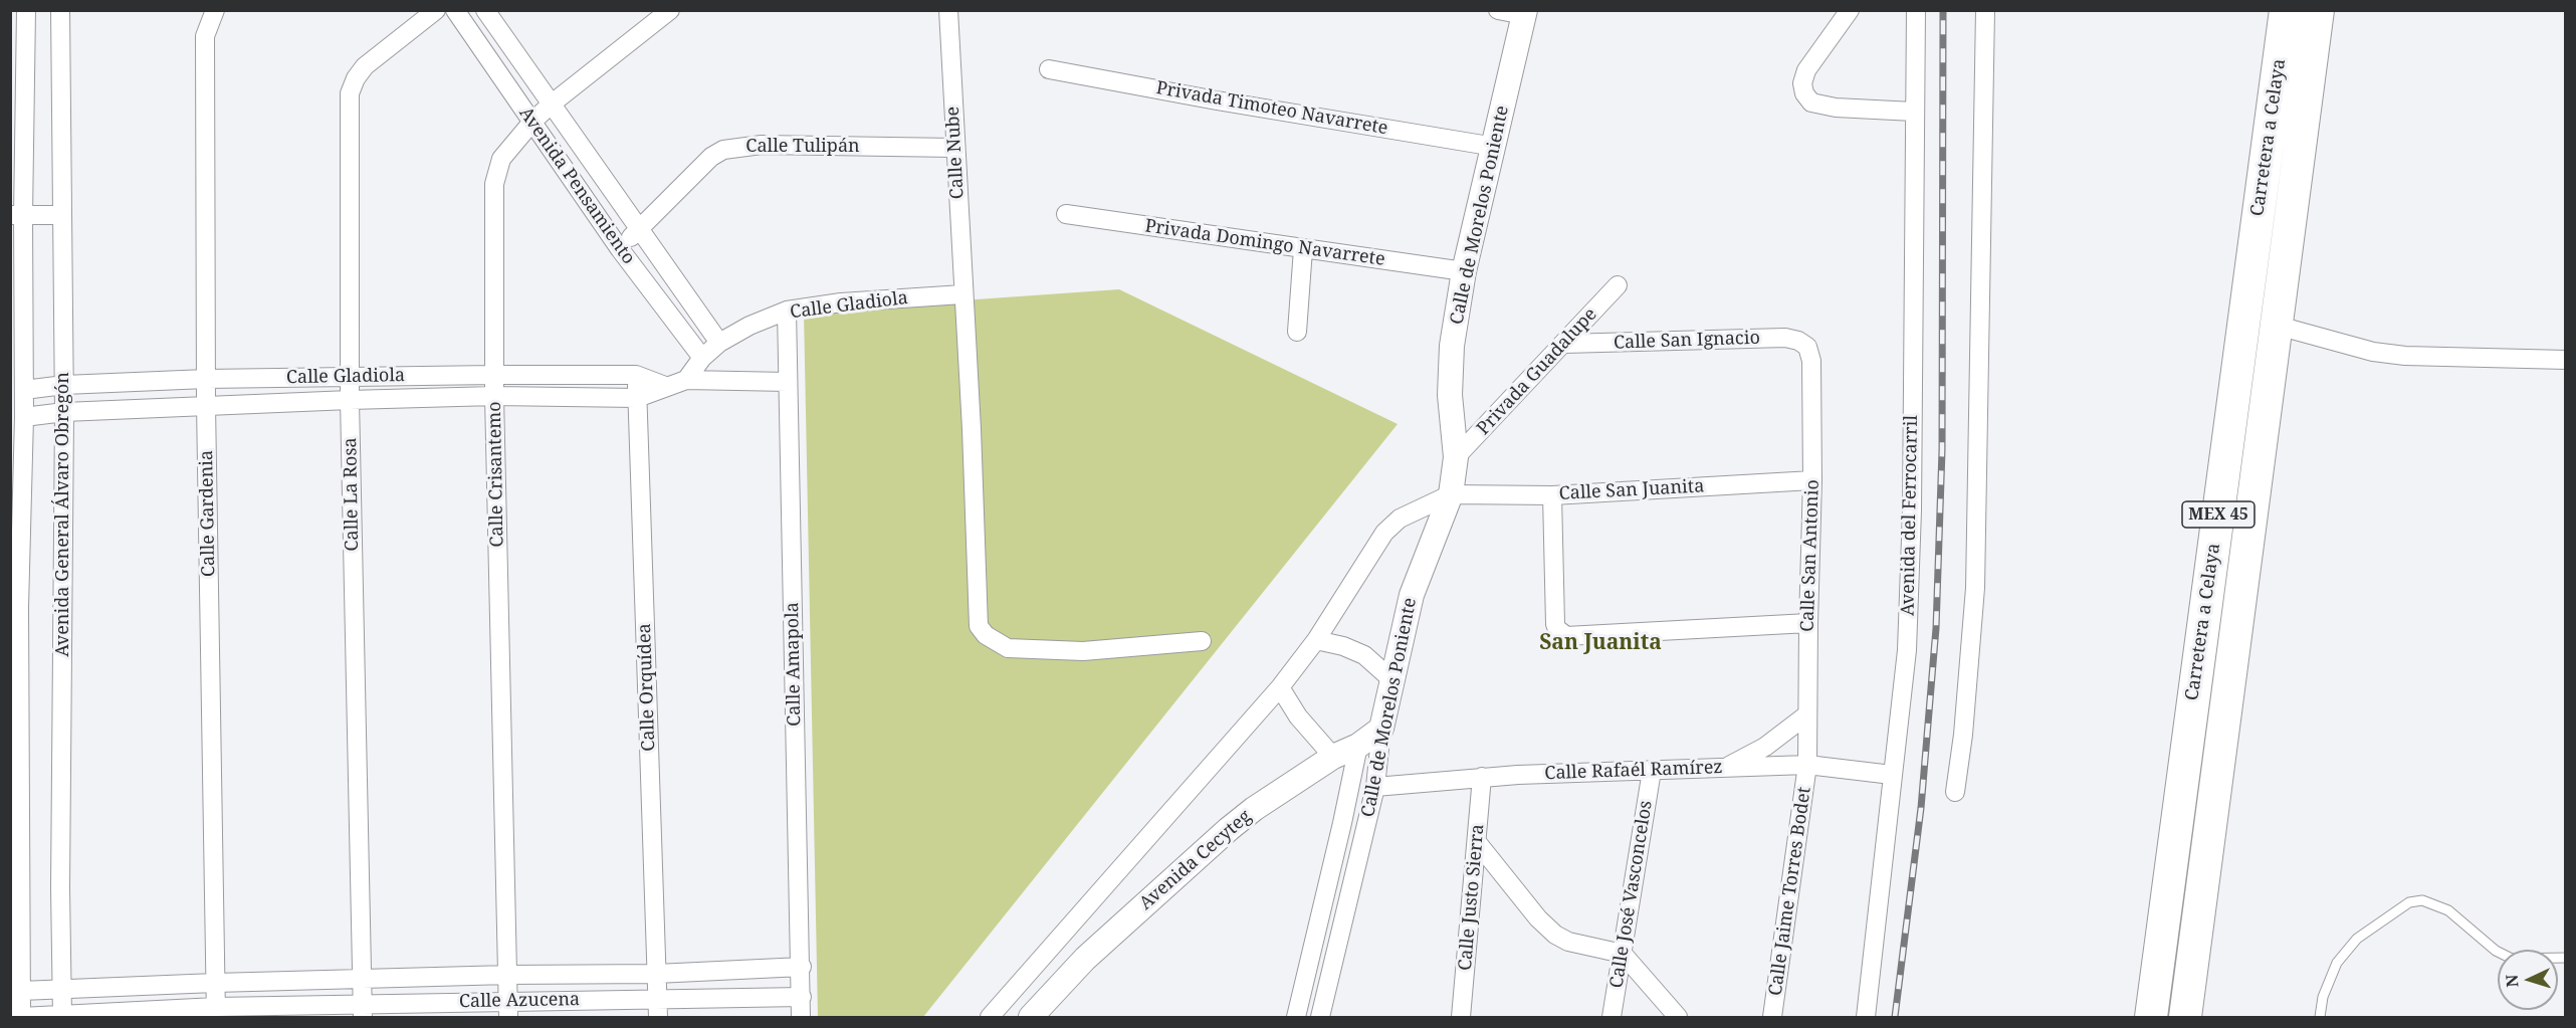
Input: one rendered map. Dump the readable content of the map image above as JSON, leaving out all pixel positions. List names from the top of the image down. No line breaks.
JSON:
{"streets":{"highway":["Carretera a Celaya","MEX 45"],"street":["Privada Timoteo Navarrete","Calle Tulipán","Calle Nube","Avenida Pensamiento","Calle de Morelos Poniente","Privada Domingo Navarrete","Calle Gladiola","Calle San Ignacio","Privada Guadalupe","Calle Crisantemo","Calle San Juanita","Calle La Rosa","Calle Gardenia","Avenida General Álvaro Obregón","Avenida del Ferrocarril","Calle San Antonio","Calle Amapola","Calle Orquídea","Calle Rafaél Ramírez","Avenida Cecyteg","Calle Jaime Torres Bodet","Calle José Vasconcelos","Calle Justo Sierra","Calle Azucena"]},"crossings":[["Privada Timoteo Navarrete","Calle de Morelos Poniente"],["Calle Tulipán","Calle Nube"],["Calle Tulipán","Avenida Pensamiento"],["Calle Nube","Calle Gladiola"],["Avenida Pensamiento","Calle Gladiola"],["Avenida Pensamiento","Calle Crisantemo"],["Calle de Morelos Poniente","Privada Domingo Navarrete"],["Calle de Morelos Poniente","Privada Guadalupe"],["Calle de Morelos Poniente","Calle San Juanita"],["Calle de Morelos Poniente","Calle Rafaél Ramírez"],["Calle de Morelos Poniente","Avenida Cecyteg"],["Calle Gladiola","Calle Crisantemo"],["Calle Gladiola","Calle La Rosa"],["Calle Gladiola","Calle Gardenia"],["Calle Gladiola","Avenida General Álvaro Obregón"],["Calle Gladiola","Calle Amapola"],["Calle Gladiola","Calle Orquídea"],["Calle San Ignacio","Privada Guadalupe"],["Calle San Ignacio","Calle San Antonio"],["Calle Crisantemo","Calle Azucena"],["Calle San Juanita","Calle San Antonio"],["Calle La Rosa","Calle Azucena"],["Calle Gardenia","Calle Azucena"],["Avenida General Álvaro Obregón","Calle Azucena"],["Avenida del Ferrocarril","Calle Rafaél Ramírez"],["Calle San Antonio","Calle Rafaél Ramírez"],["Calle San Antonio","Calle Jaime Torres Bodet"],["Calle Amapola","Calle Azucena"],["Calle Orquídea","Calle Azucena"],["Calle Rafaél Ramírez","Calle Jaime Torres Bodet"],["Calle Rafaél Ramírez","Calle José Vasconcelos"],["Calle Rafaél Ramírez","Calle Justo Sierra"]],"districts":["San Juanita"],"north":"left"}
